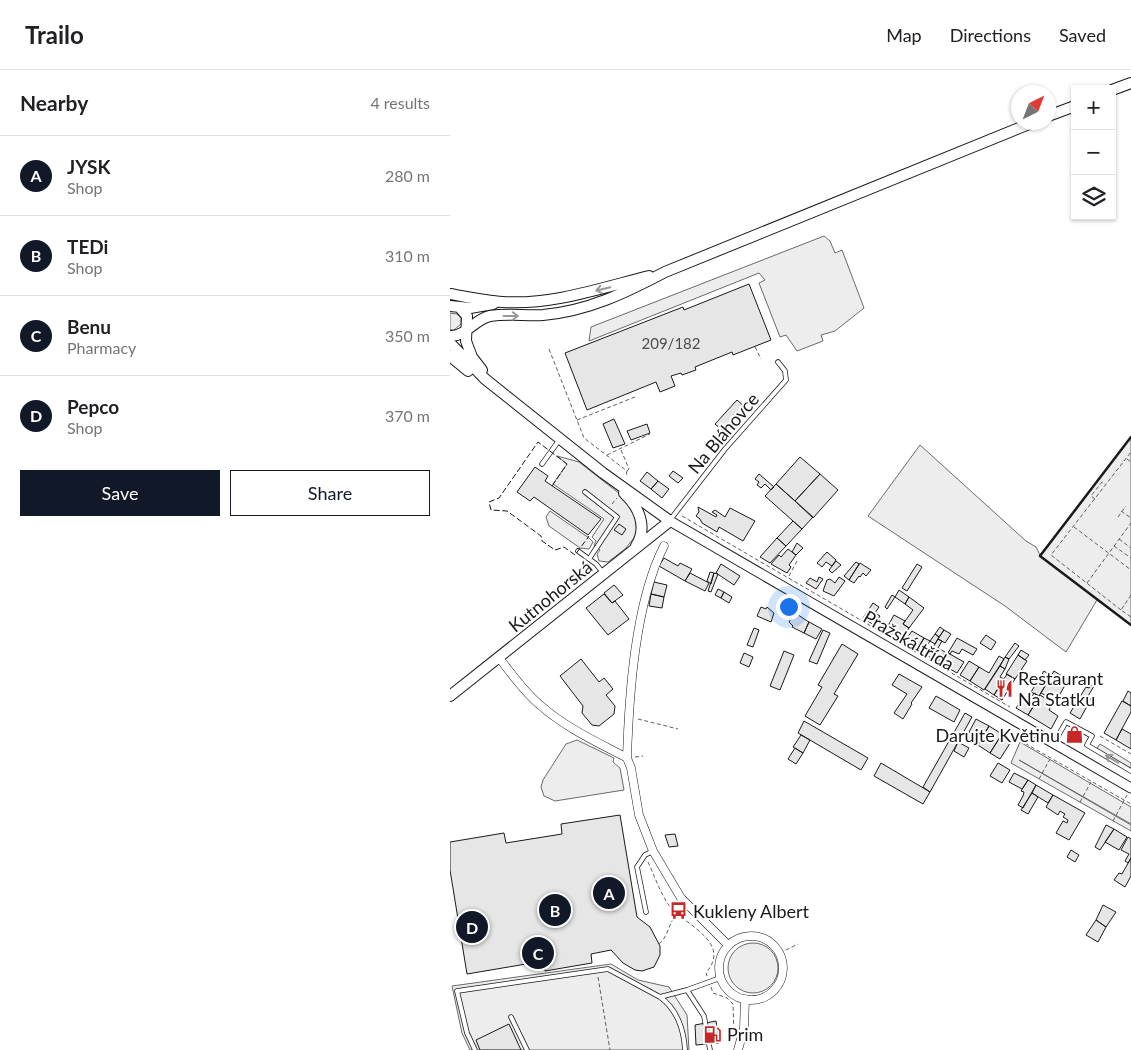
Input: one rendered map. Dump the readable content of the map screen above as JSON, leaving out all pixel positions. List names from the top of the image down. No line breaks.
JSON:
{"streets":{"main road":["Kutnohorská"],"street":["Pražská třída"],"lane":["Na Bláhovce"]},"crossings":[["Na Bláhovce","Kutnohorská"],["Na Bláhovce","Pražská třída"],["Kutnohorská","Pražská třída"]],"places":{"restaurant":["Restaurant Na Statku"],"shop":["Darujte Květinu"],"bus stop":["Kukleny Albert"],"fuel station":["Prim"]},"house_numbers":["209/182"],"north":"top right","page":{"header":"Trailo","nav":["Map","Directions","Saved"],"heading":["Nearby","4 results"],"map_buttons":["+","−"],"list":[{"mark":"A","name":"JYSK","note":"Shop","value":"280 m"},{"mark":"B","name":"TEDi","note":"Shop","value":"310 m"},{"mark":"C","name":"Benu","note":"Pharmacy","value":"350 m"},{"mark":"D","name":"Pepco","note":"Shop","value":"370 m"}],"buttons":["Save","Share"],"pins":["A","B","D","C"]}}
